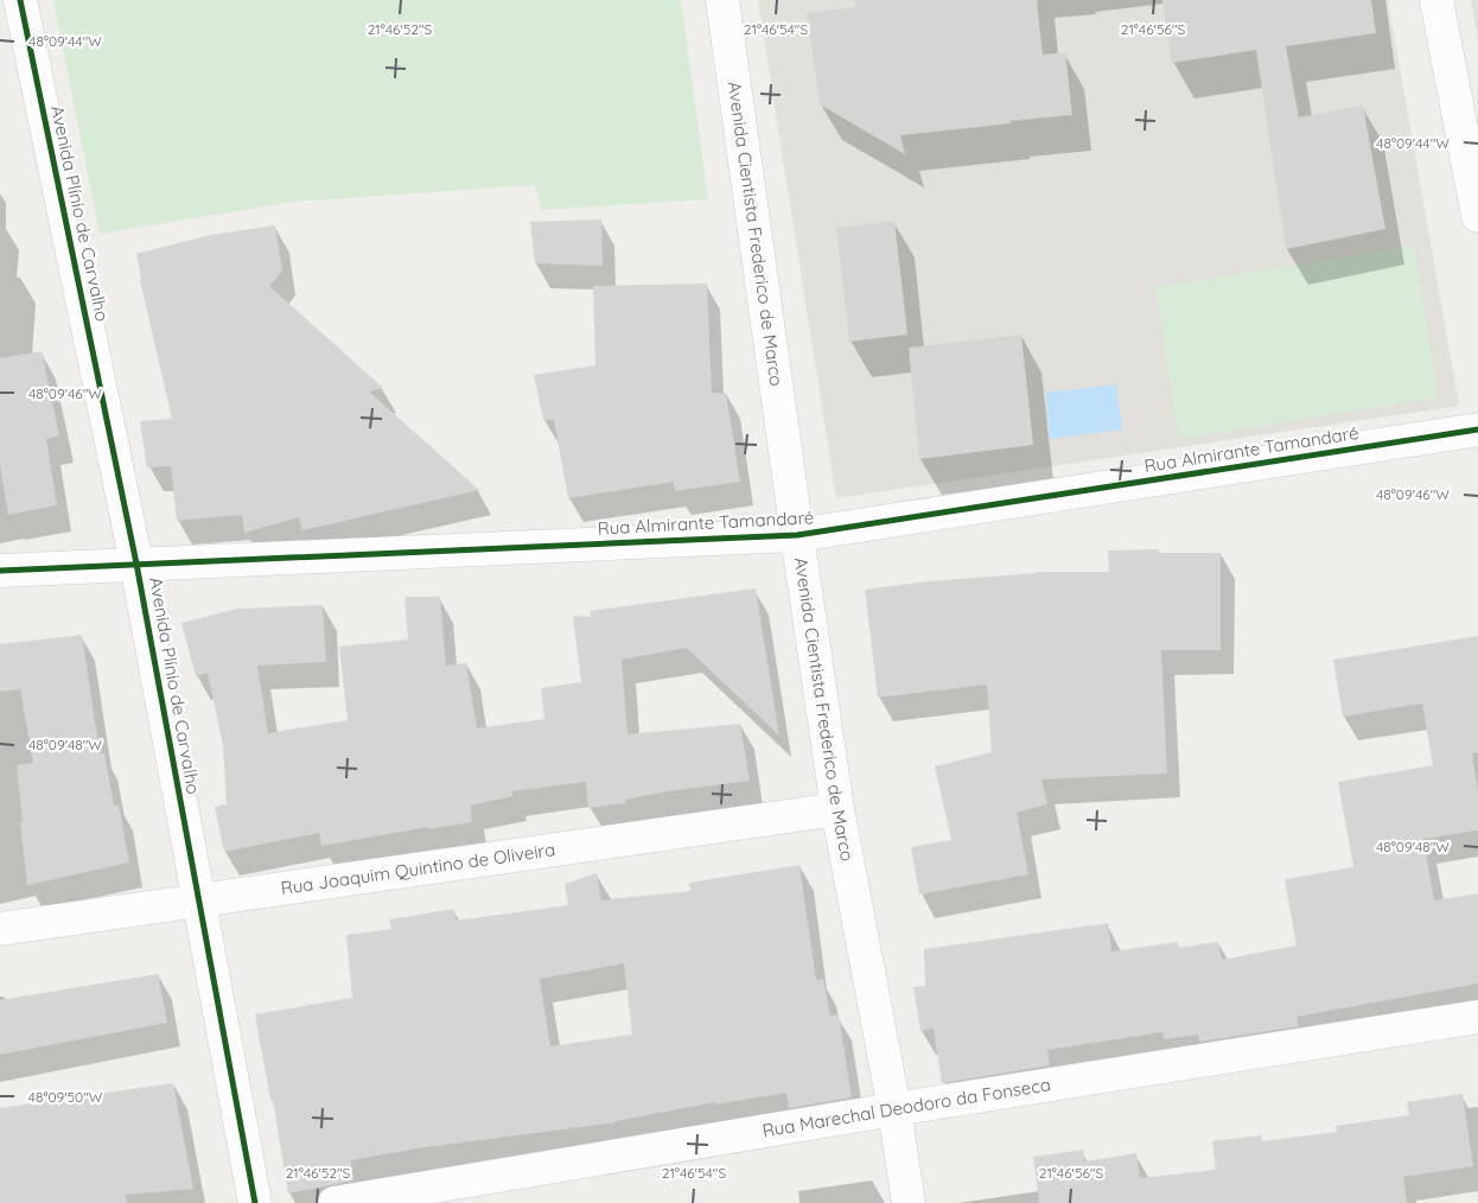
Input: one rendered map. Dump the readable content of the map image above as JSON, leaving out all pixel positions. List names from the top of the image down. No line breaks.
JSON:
{"streets":{"street":["Avenida Plínio de Carvalho","Avenida Cientista Frederico de Marco","Rua Almirante Tamandaré","Rua Joaquim Quintino de Oliveira","Rua Marechal Deodoro da Fonseca"]},"crossings":[["Avenida Plínio de Carvalho","Rua Almirante Tamandaré"],["Avenida Plínio de Carvalho","Rua Joaquim Quintino de Oliveira"],["Avenida Cientista Frederico de Marco","Rua Almirante Tamandaré"],["Avenida Cientista Frederico de Marco","Rua Joaquim Quintino de Oliveira"],["Avenida Cientista Frederico de Marco","Rua Marechal Deodoro da Fonseca"]],"coordinates":["21°46'52\"S","21°46'54\"S","21°46'56\"S","48°09'44\"W","48°09'46\"W","48°09'48\"W","48°09'50\"W"]}
